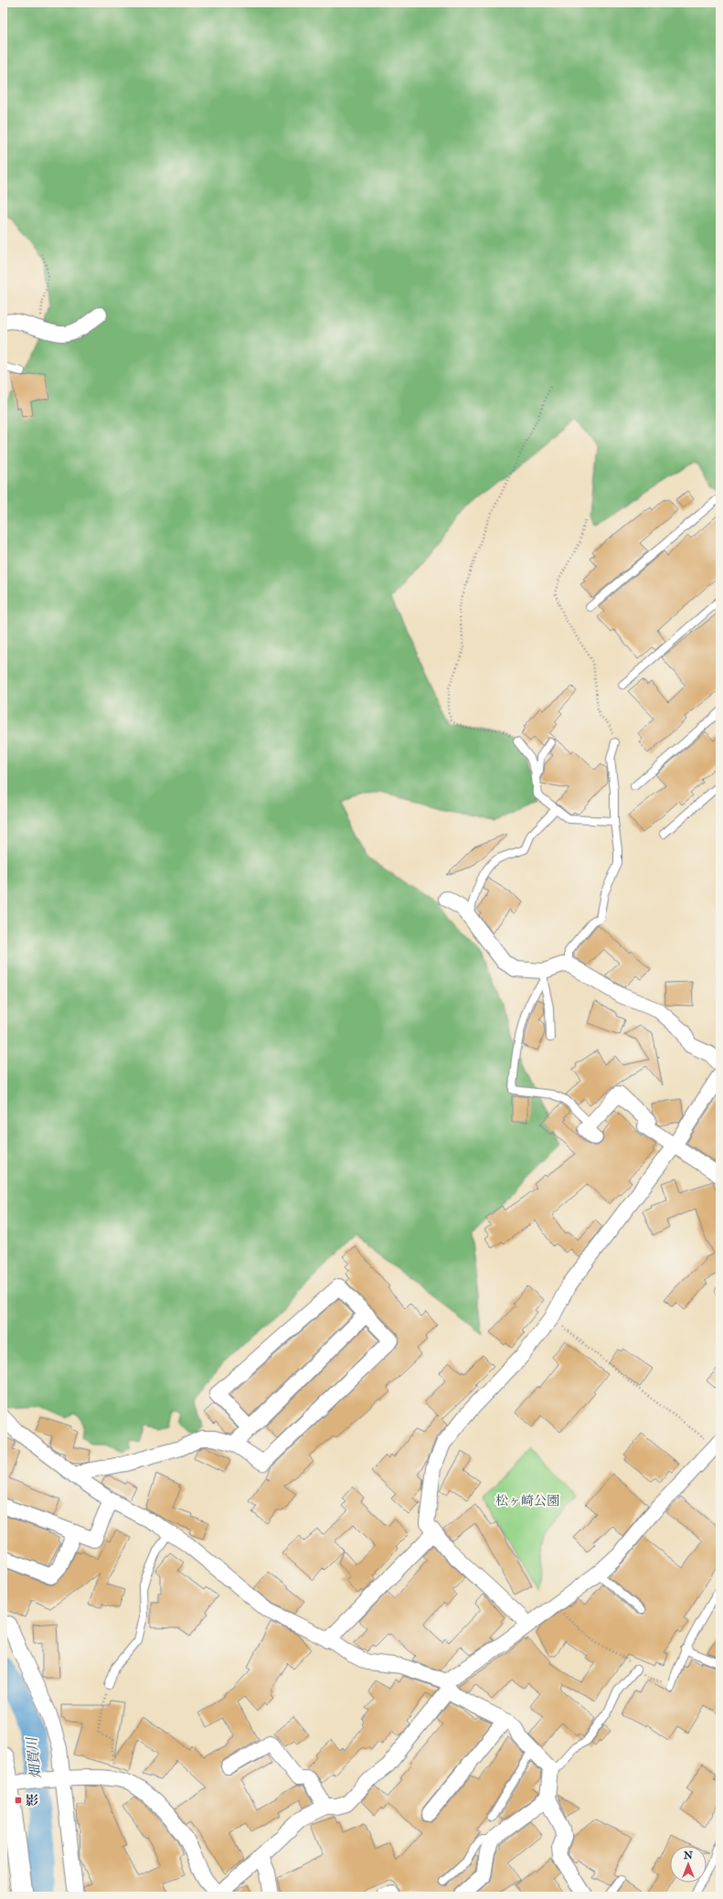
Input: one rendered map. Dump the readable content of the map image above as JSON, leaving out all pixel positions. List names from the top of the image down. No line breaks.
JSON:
{"water":["畑賀川"],"parks":["松ヶ崎公園"],"places":{"transit":["影"]},"north":"top"}
